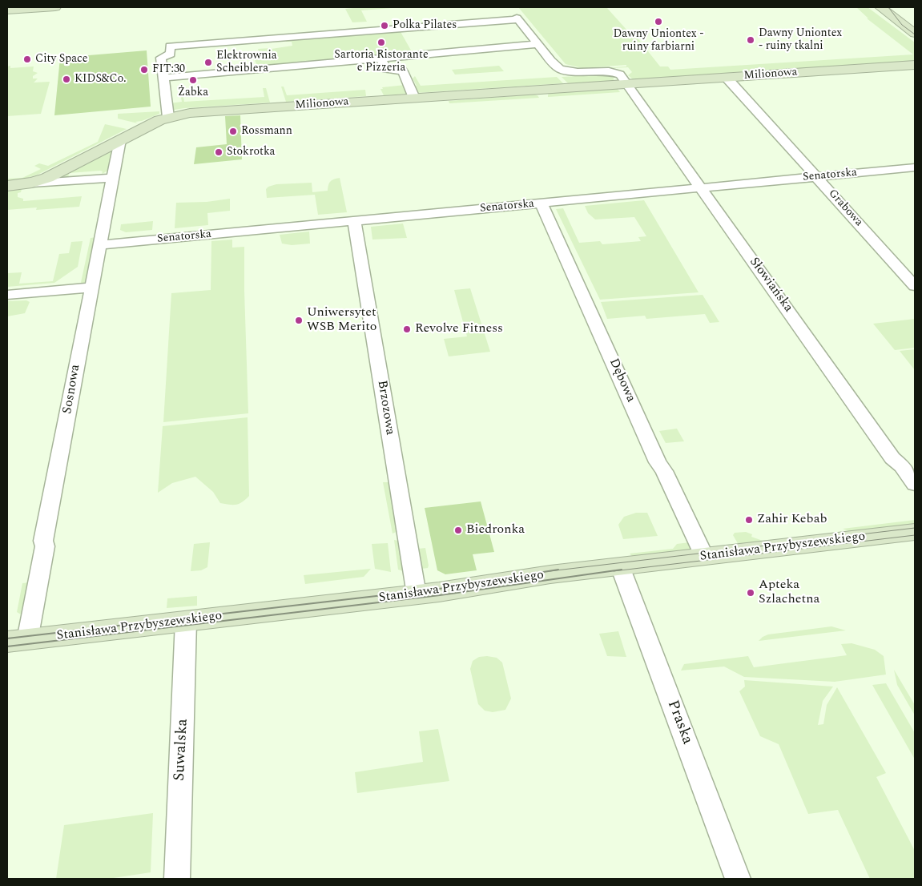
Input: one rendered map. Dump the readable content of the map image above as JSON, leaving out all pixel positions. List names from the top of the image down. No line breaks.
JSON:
{"streets":{"street":["Milionowa","Senatorska","Grabowa","Słowiańska","Dębowa","Sosnowa","Brzozowa","Stanisława Przybyszewskiego","Praska","Suwalska"]},"crossings":[["Milionowa","Grabowa"],["Milionowa","Słowiańska"],["Milionowa","Sosnowa"],["Senatorska","Grabowa"],["Senatorska","Słowiańska"],["Senatorska","Dębowa"],["Senatorska","Sosnowa"],["Senatorska","Brzozowa"],["Dębowa","Stanisława Przybyszewskiego"],["Sosnowa","Stanisława Przybyszewskiego"],["Brzozowa","Stanisława Przybyszewskiego"],["Stanisława Przybyszewskiego","Praska"],["Stanisława Przybyszewskiego","Suwalska"]],"places":["Dawny Uniontex - ruiny farbiarni","Polka Pilates","Dawny Uniontex - ruiny tkalni","Sartoria Ristorante e Pizzeria","City Space","Elektrownia Scheiblera","FIT:30","KIDS&Co.","Żabka","Rossmann","Stokrotka","Uniwersytet WSB Merito","Revolve Fitness","Zahir Kebab","Biedronka","Apteka Szlachetna"]}
